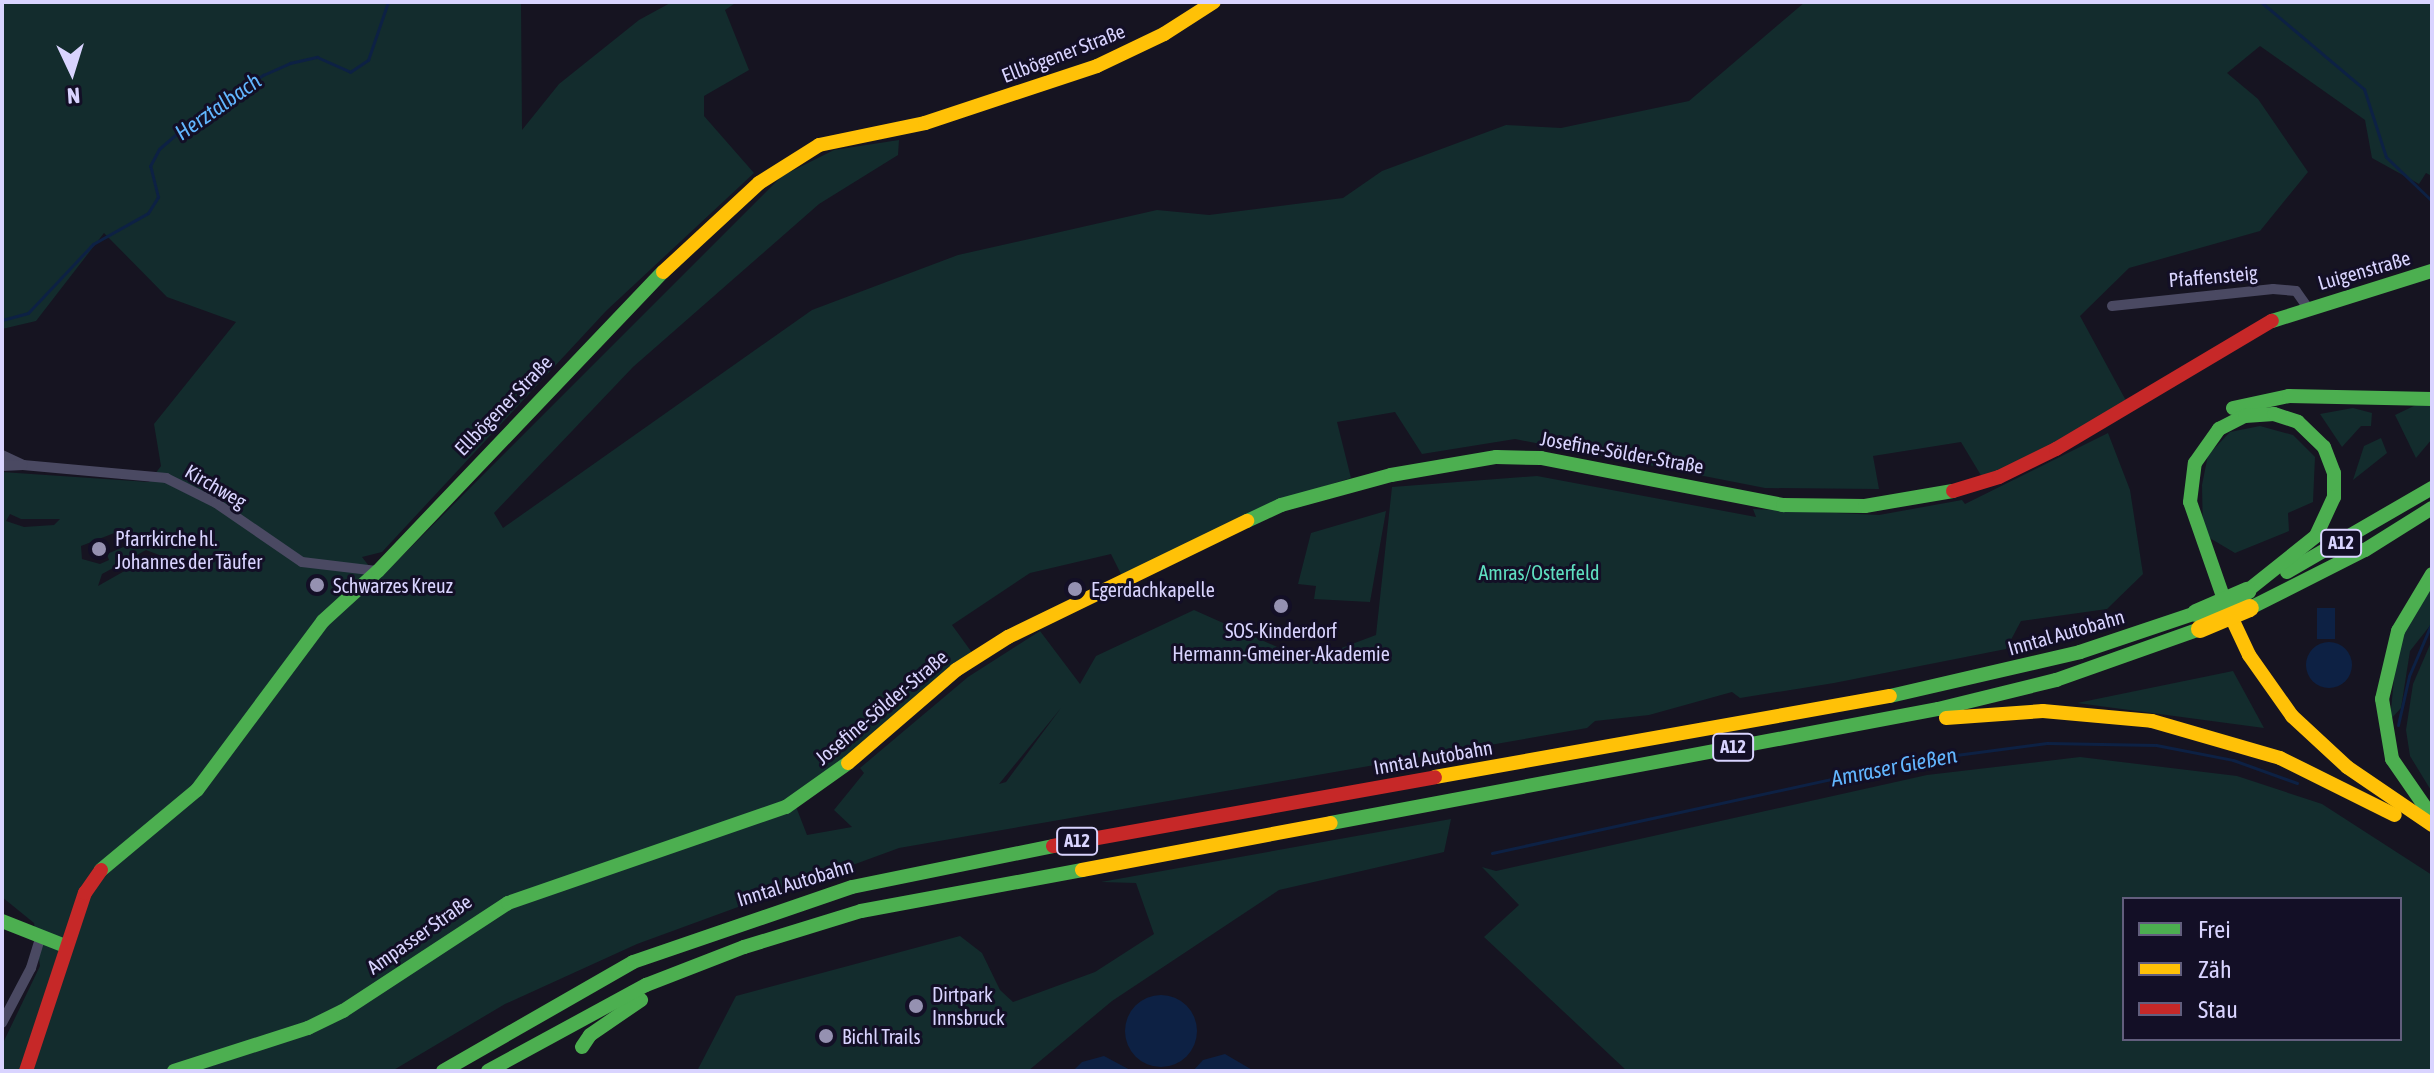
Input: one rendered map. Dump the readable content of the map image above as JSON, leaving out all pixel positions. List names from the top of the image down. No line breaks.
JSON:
{"streets":{"main road":["Ellbögener Straße","Luigenstraße","Josefine-Sölder-Straße","A12","Inntal Autobahn","Ampasser Straße"],"street":["Pfaffensteig","Kirchweg"]},"crossings":[["Ellbögener Straße","Kirchweg"],["Luigenstraße","Pfaffensteig"],["Luigenstraße","Josefine-Sölder-Straße"],["Pfaffensteig","Josefine-Sölder-Straße"],["Josefine-Sölder-Straße","Ampasser Straße"]],"water":["Herztalbach","Amraser Gießen"],"parks":["Amras/Osterfeld"],"places":["Pfarrkirche hl. Johannes der Täufer","Schwarzes Kreuz","Egerdachkapelle","SOS-Kinderdorf Hermann-Gmeiner-Akademie","Dirtpark Innsbruck","Bichl Trails"],"legend":["Frei","Zäh","Stau"],"north":"bottom"}
